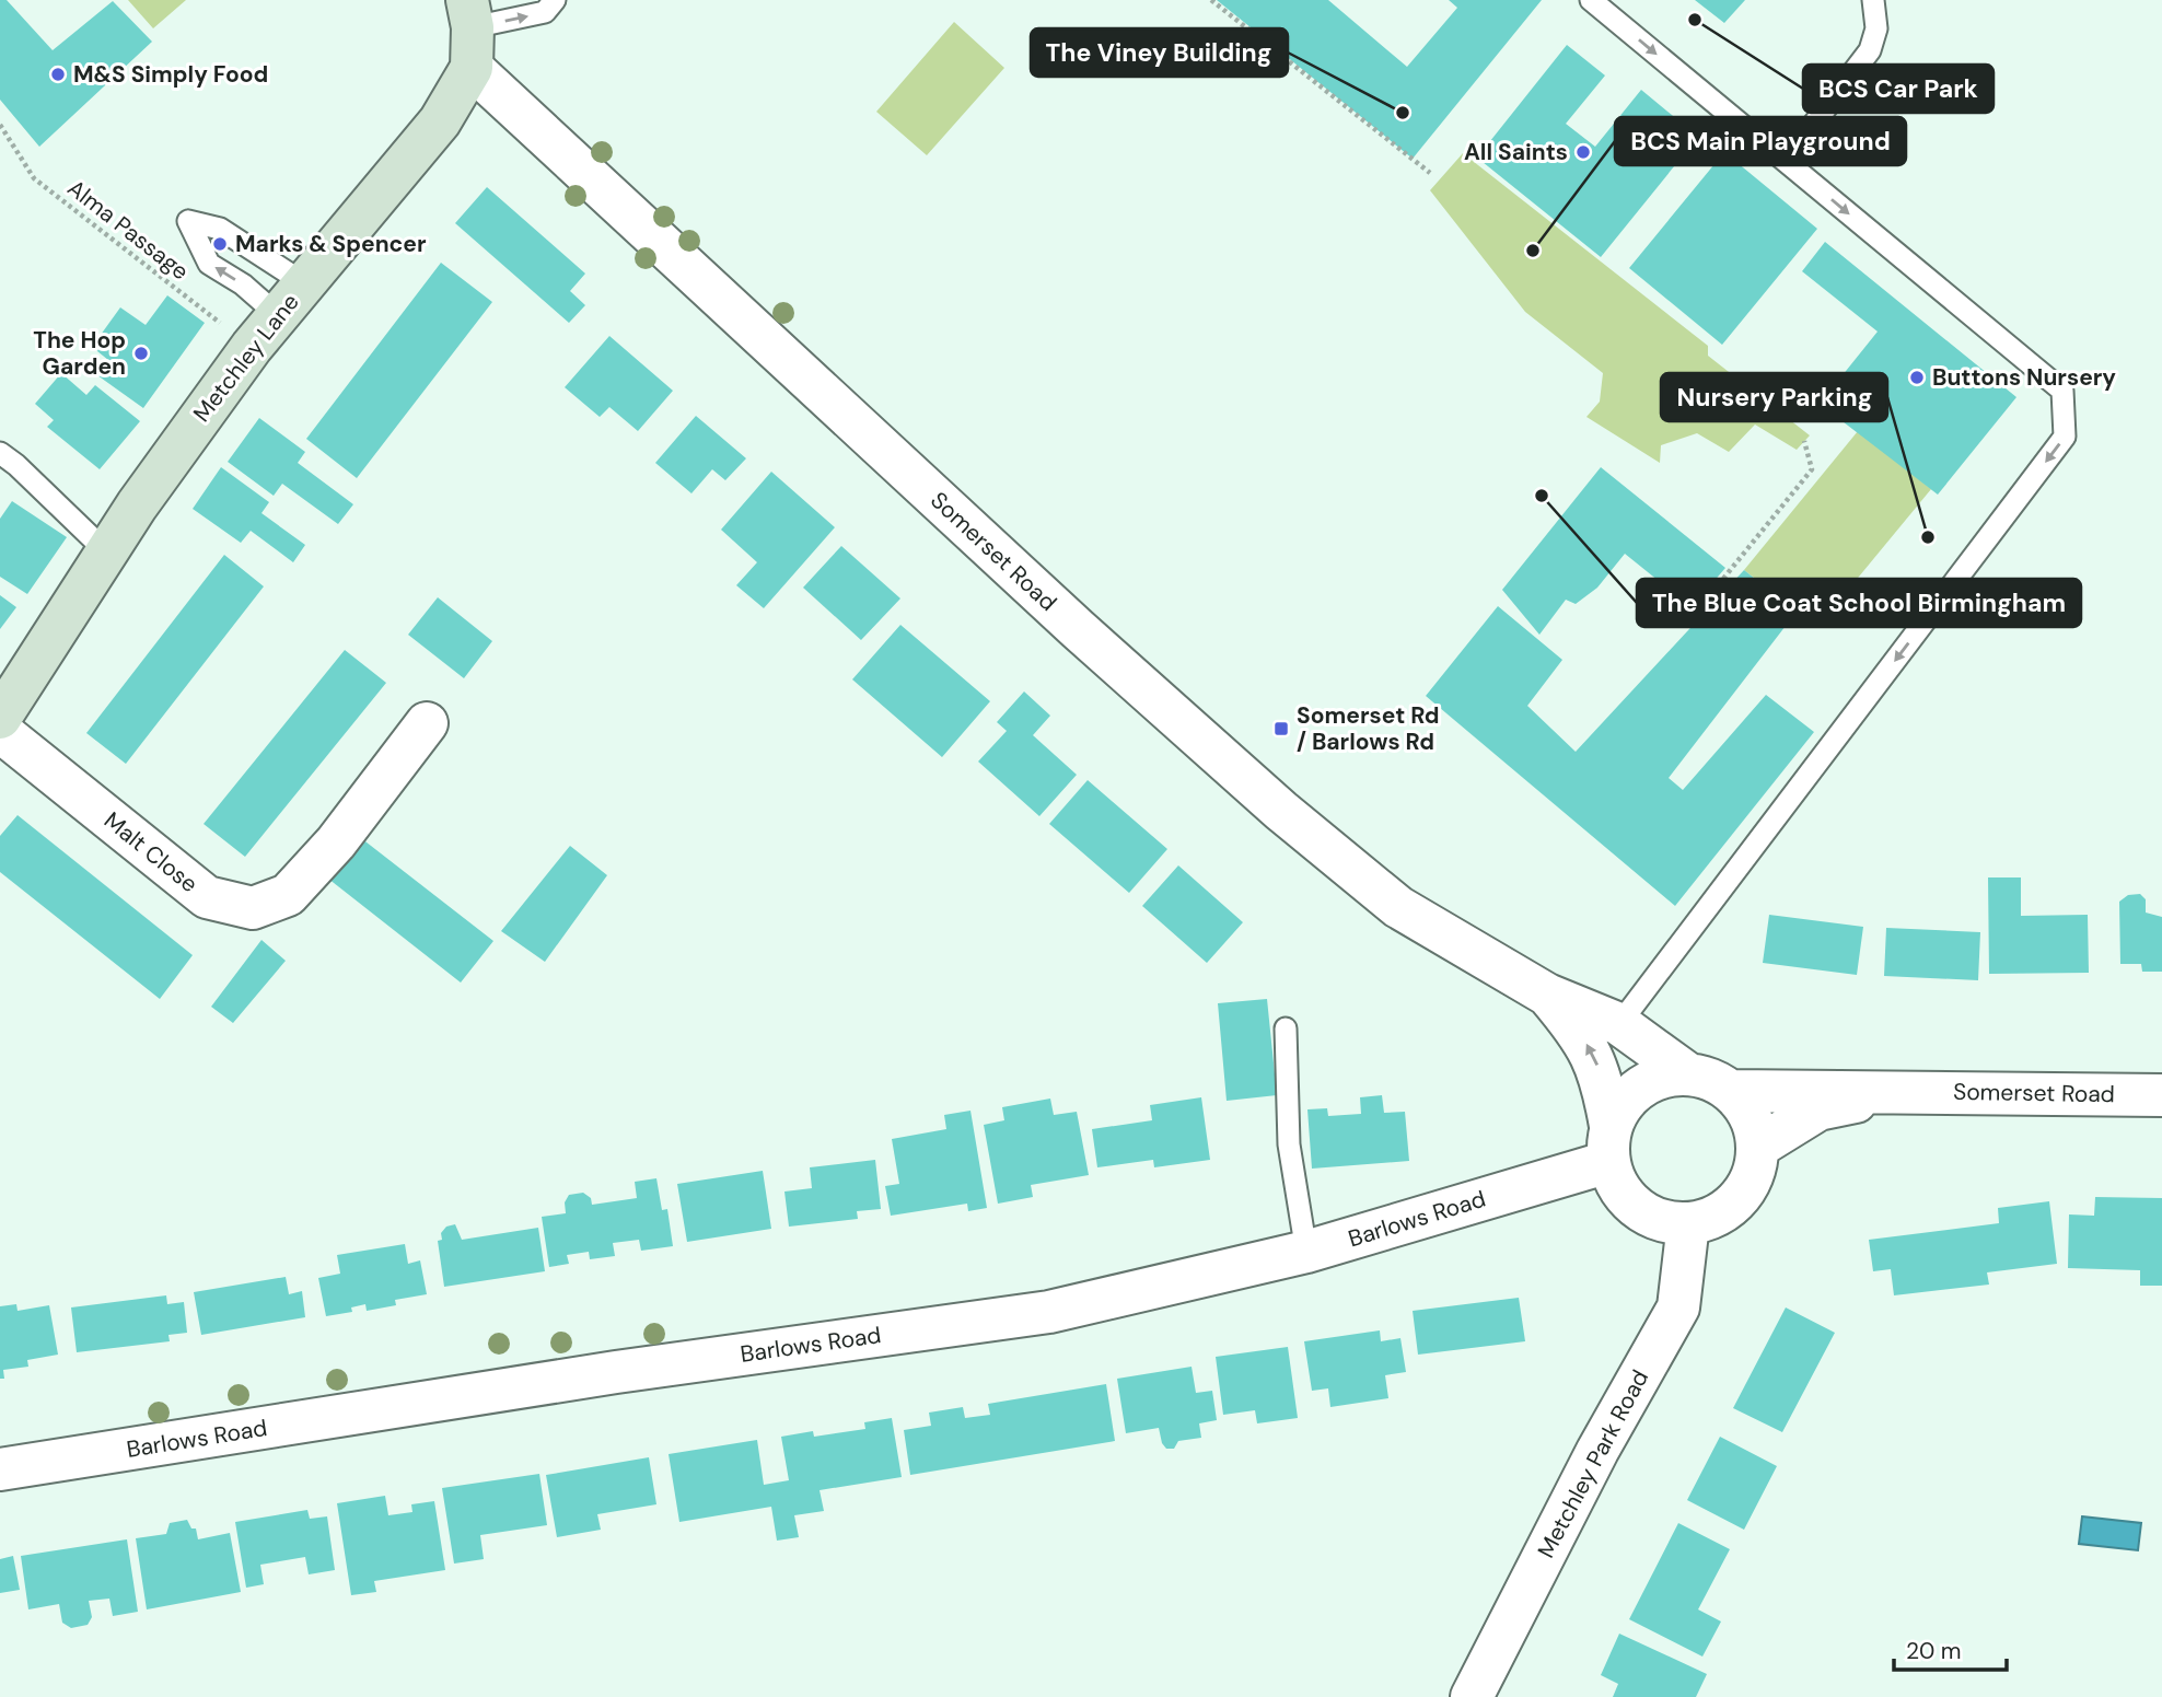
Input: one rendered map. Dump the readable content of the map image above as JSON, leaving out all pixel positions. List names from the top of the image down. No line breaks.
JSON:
{"streets":{"main road":["Metchley Lane"],"street":["Somerset Road","Malt Close","Barlows Road","Metchley Park Road"],"path":["Alma Passage"]},"crossings":[["Alma Passage","Metchley Lane"],["Metchley Lane","Somerset Road"],["Metchley Lane","Malt Close"],["Somerset Road","Barlows Road"],["Somerset Road","Metchley Park Road"],["Barlows Road","Metchley Park Road"]],"places":{"other":["BCS Car Park","M&S Simply Food","The Viney Building","All Saints","Marks & Spencer","BCS Main Playground","The Hop Garden","Buttons Nursery","The Blue Coat School Birmingham","Nursery Parking"],"transit":["Somerset Rd / Barlows Rd"]},"scale_bar":"20 m"}
